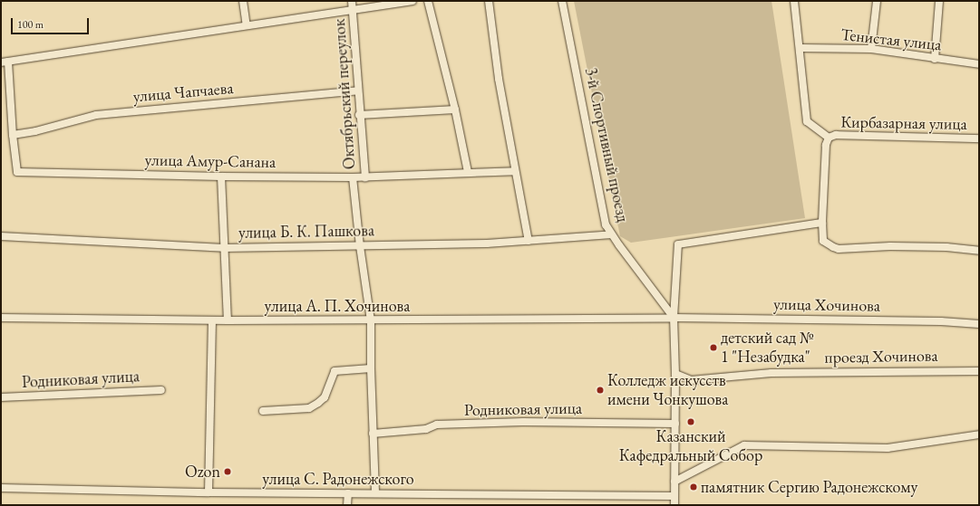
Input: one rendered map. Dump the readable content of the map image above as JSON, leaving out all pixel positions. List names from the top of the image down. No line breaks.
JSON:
{"streets":{"street":["Тенистая улица","улица Чапчаева","Октябрьский переулок","Кирбазарная улица","3-й Спортивный проезд","улица Амур-Санана","улица Б. К. Пашкова","улица Хочинова","улица А. П. Хочинова","проезд Хочинова","Родниковая улица","улица С. Радонежского"]},"crossings":[["улица Чапчаева","Октябрьский переулок"],["улица Чапчаева","улица Амур-Санана"],["Октябрьский переулок","улица Амур-Санана"],["Октябрьский переулок","улица Б. К. Пашкова"],["Октябрьский переулок","улица А. П. Хочинова"],["Октябрьский переулок","Родниковая улица"],["Октябрьский переулок","улица С. Радонежского"],["3-й Спортивный проезд","улица Б. К. Пашкова"],["3-й Спортивный проезд","улица Хочинова"],["3-й Спортивный проезд","улица А. П. Хочинова"],["улица Хочинова","улица А. П. Хочинова"]],"places":["детский сад № 1 \"Незабудка\"","Колледж искусств имени Чонкушова","Казанский Кафедральный Собор","Ozon","памятник Сергию Радонежскому"],"scale_bar":"100 m"}
